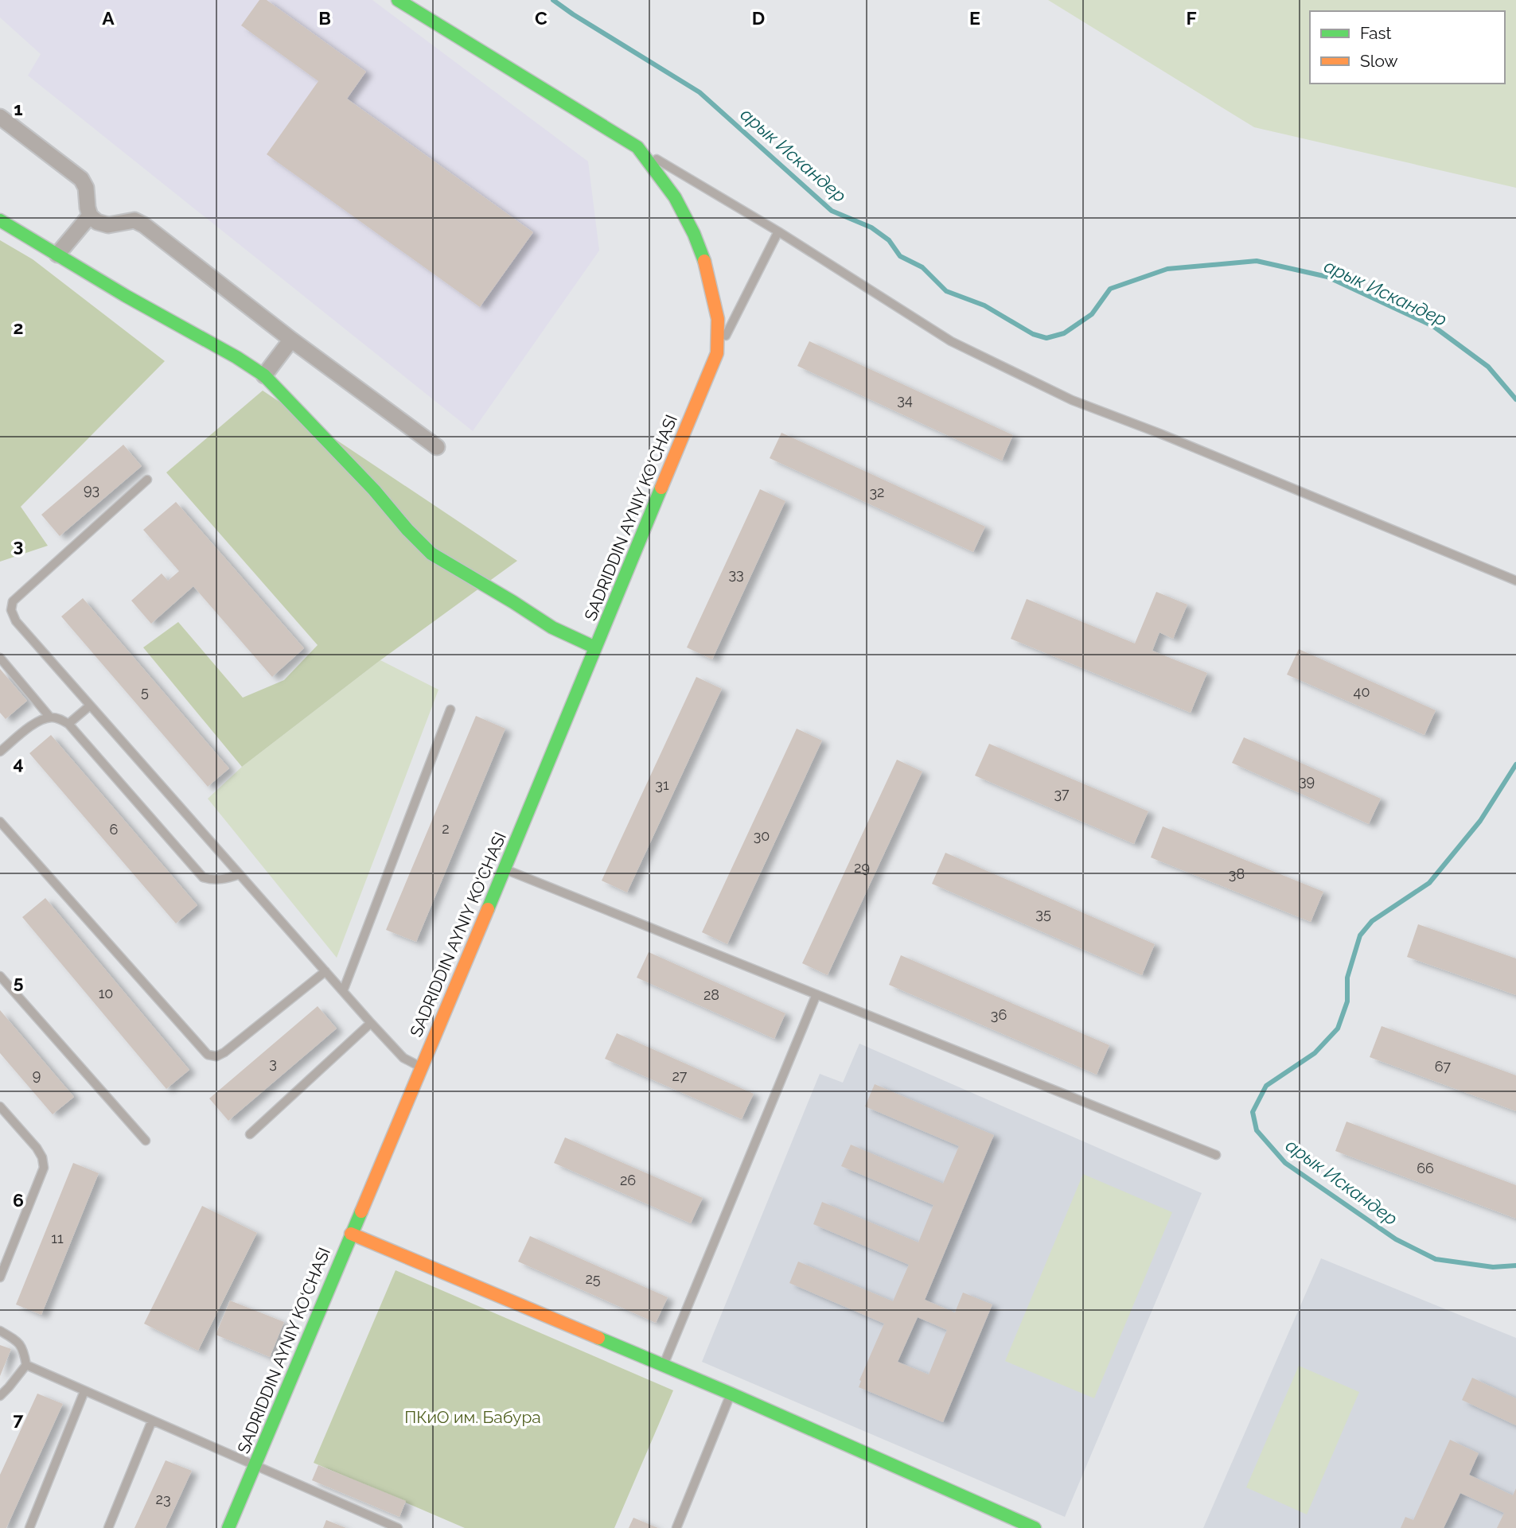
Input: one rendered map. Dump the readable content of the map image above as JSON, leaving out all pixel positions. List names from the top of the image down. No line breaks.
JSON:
{"streets":{"street":["SADRIDDIN AYNIY KO‘CHASI"]},"water":["арык Искандер"],"parks":["ПКиО им. Бабура"],"house_numbers":["34","93","32","33","5","40","39","31","37","2","6","30","29","38","35","10","28","36","3","67","9","27","66","26","11","25","23"],"legend":["Fast","Slow"],"grid":{"columns":["A","B","C","D","E","F"],"rows":["1","2","3","4","5","6","7"]}}
